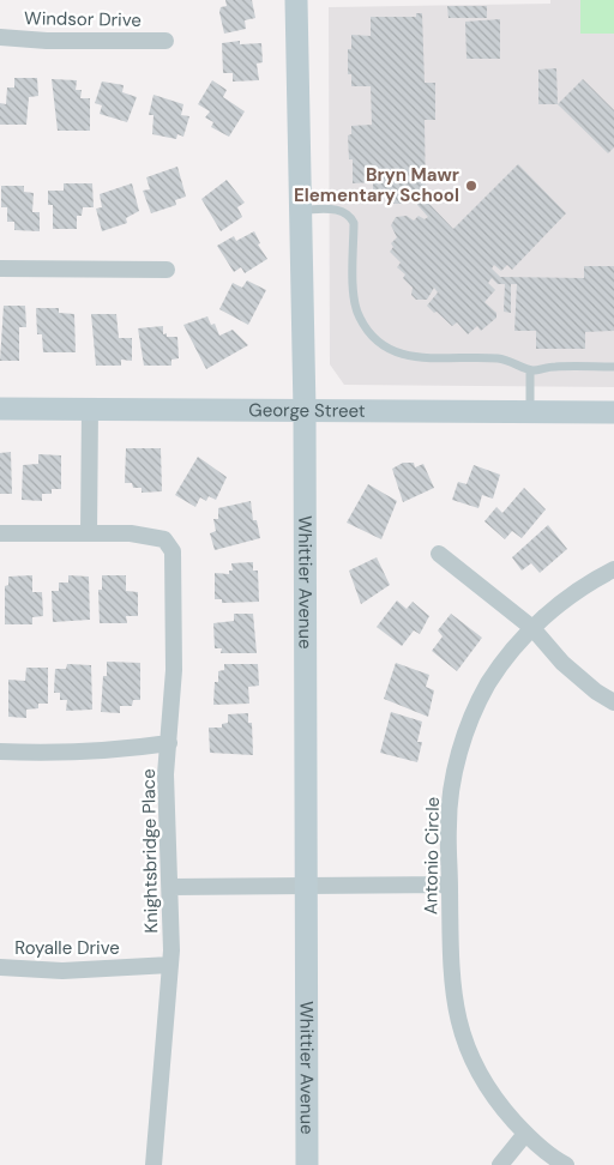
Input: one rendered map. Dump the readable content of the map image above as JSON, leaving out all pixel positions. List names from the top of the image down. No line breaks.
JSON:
{"streets":{"street":["Windsor Drive","George Street","Whittier Avenue","Knightsbridge Place","Antonio Circle","Royalle Drive"]},"crossings":[["George Street","Whittier Avenue"],["Knightsbridge Place","Royalle Drive"]],"places":["Bryn Mawr Elementary School"]}
